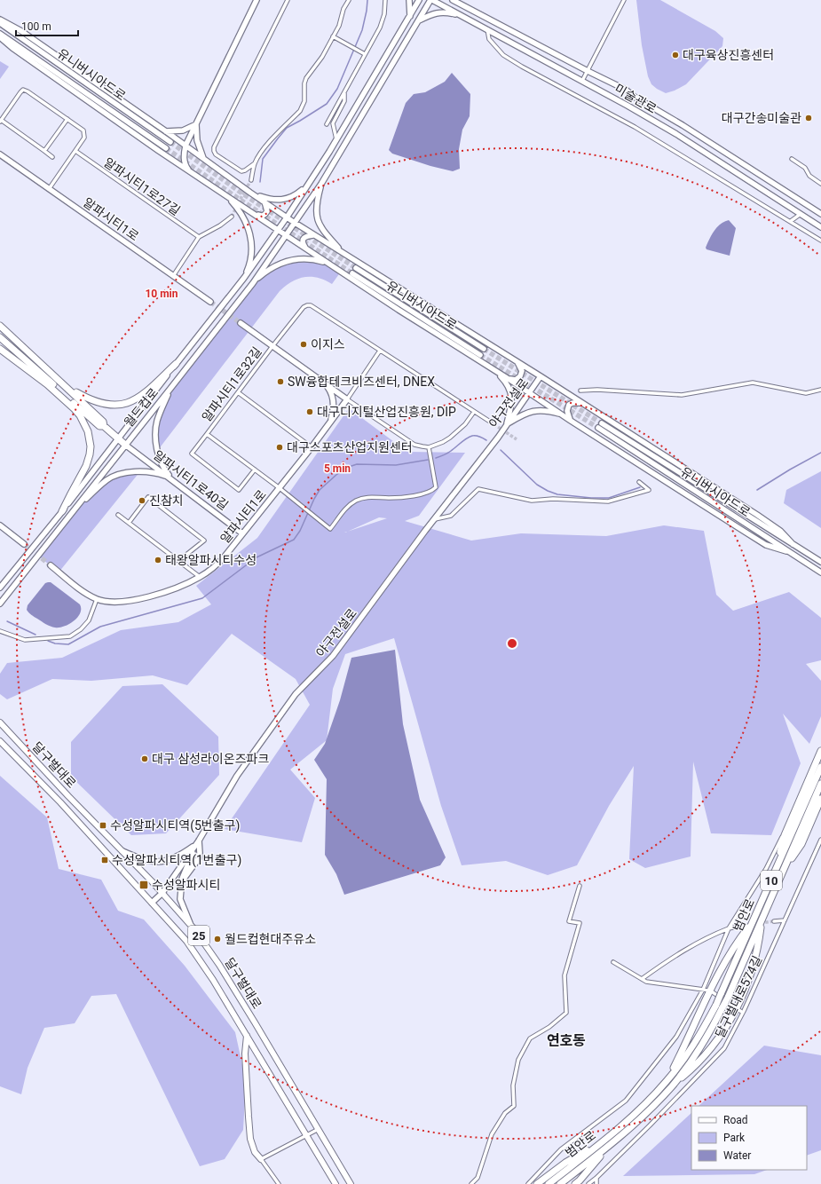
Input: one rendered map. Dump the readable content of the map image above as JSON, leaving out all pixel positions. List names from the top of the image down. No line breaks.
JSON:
{"streets":{"highway":["10","범안로"],"main road":["유니버시아드로","미술관로","알파시티1로","야구전설로","월드컵로","알파시티1로40길","달구벌대로","25"],"street":["알파시티1로27길","알파시티1로32길","달구벌대로574길"]},"crossings":[["알파시티1로","알파시티1로32길"],["알파시티1로","알파시티1로40길"],["야구전설로","달구벌대로"],["월드컵로","알파시티1로40길"]],"districts":["연호동"],"places":{"other":["대구육상진흥센터","대구간송미술관","이지스","SW융합테크비즈센터, DNEX","대구디지털산업진흥원, DIP","대구스포츠산업지원센터","진참치","태왕알파시티수성","대구 삼성라이온즈파크","월드컵현대주유소"],"transit":["수성알파시티역(5번출구)","수성알파시티역(1번출구)","수성알파시티"]},"legend":["Road","Park","Water"],"scale_bar":"100 m","rings":["10 min","5 min"]}
